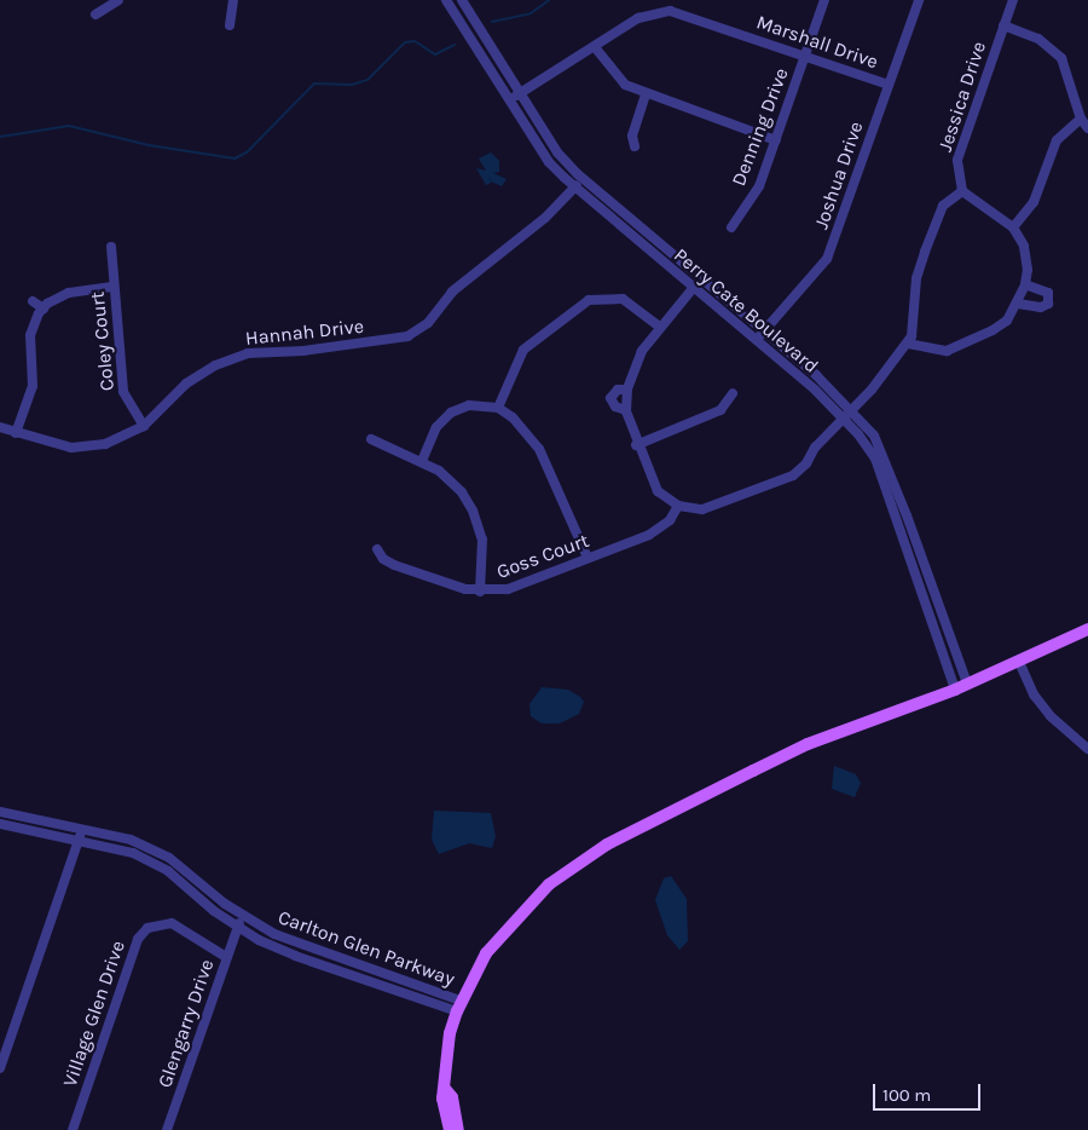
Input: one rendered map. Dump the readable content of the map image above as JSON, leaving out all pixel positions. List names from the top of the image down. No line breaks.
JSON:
{"streets":{"street":["Marshall Drive","Jessica Drive","Denning Drive","Joshua Drive","Perry Cate Boulevard","Hannah Drive","Coley Court","Goss Court","Carlton Glen Parkway","Village Glen Drive","Glengarry Drive"]},"crossings":[["Marshall Drive","Denning Drive"],["Marshall Drive","Joshua Drive"],["Marshall Drive","Perry Cate Boulevard"],["Joshua Drive","Perry Cate Boulevard"],["Perry Cate Boulevard","Hannah Drive"],["Hannah Drive","Coley Court"],["Carlton Glen Parkway","Glengarry Drive"],["Village Glen Drive","Glengarry Drive"]],"scale_bar":"100 m"}
